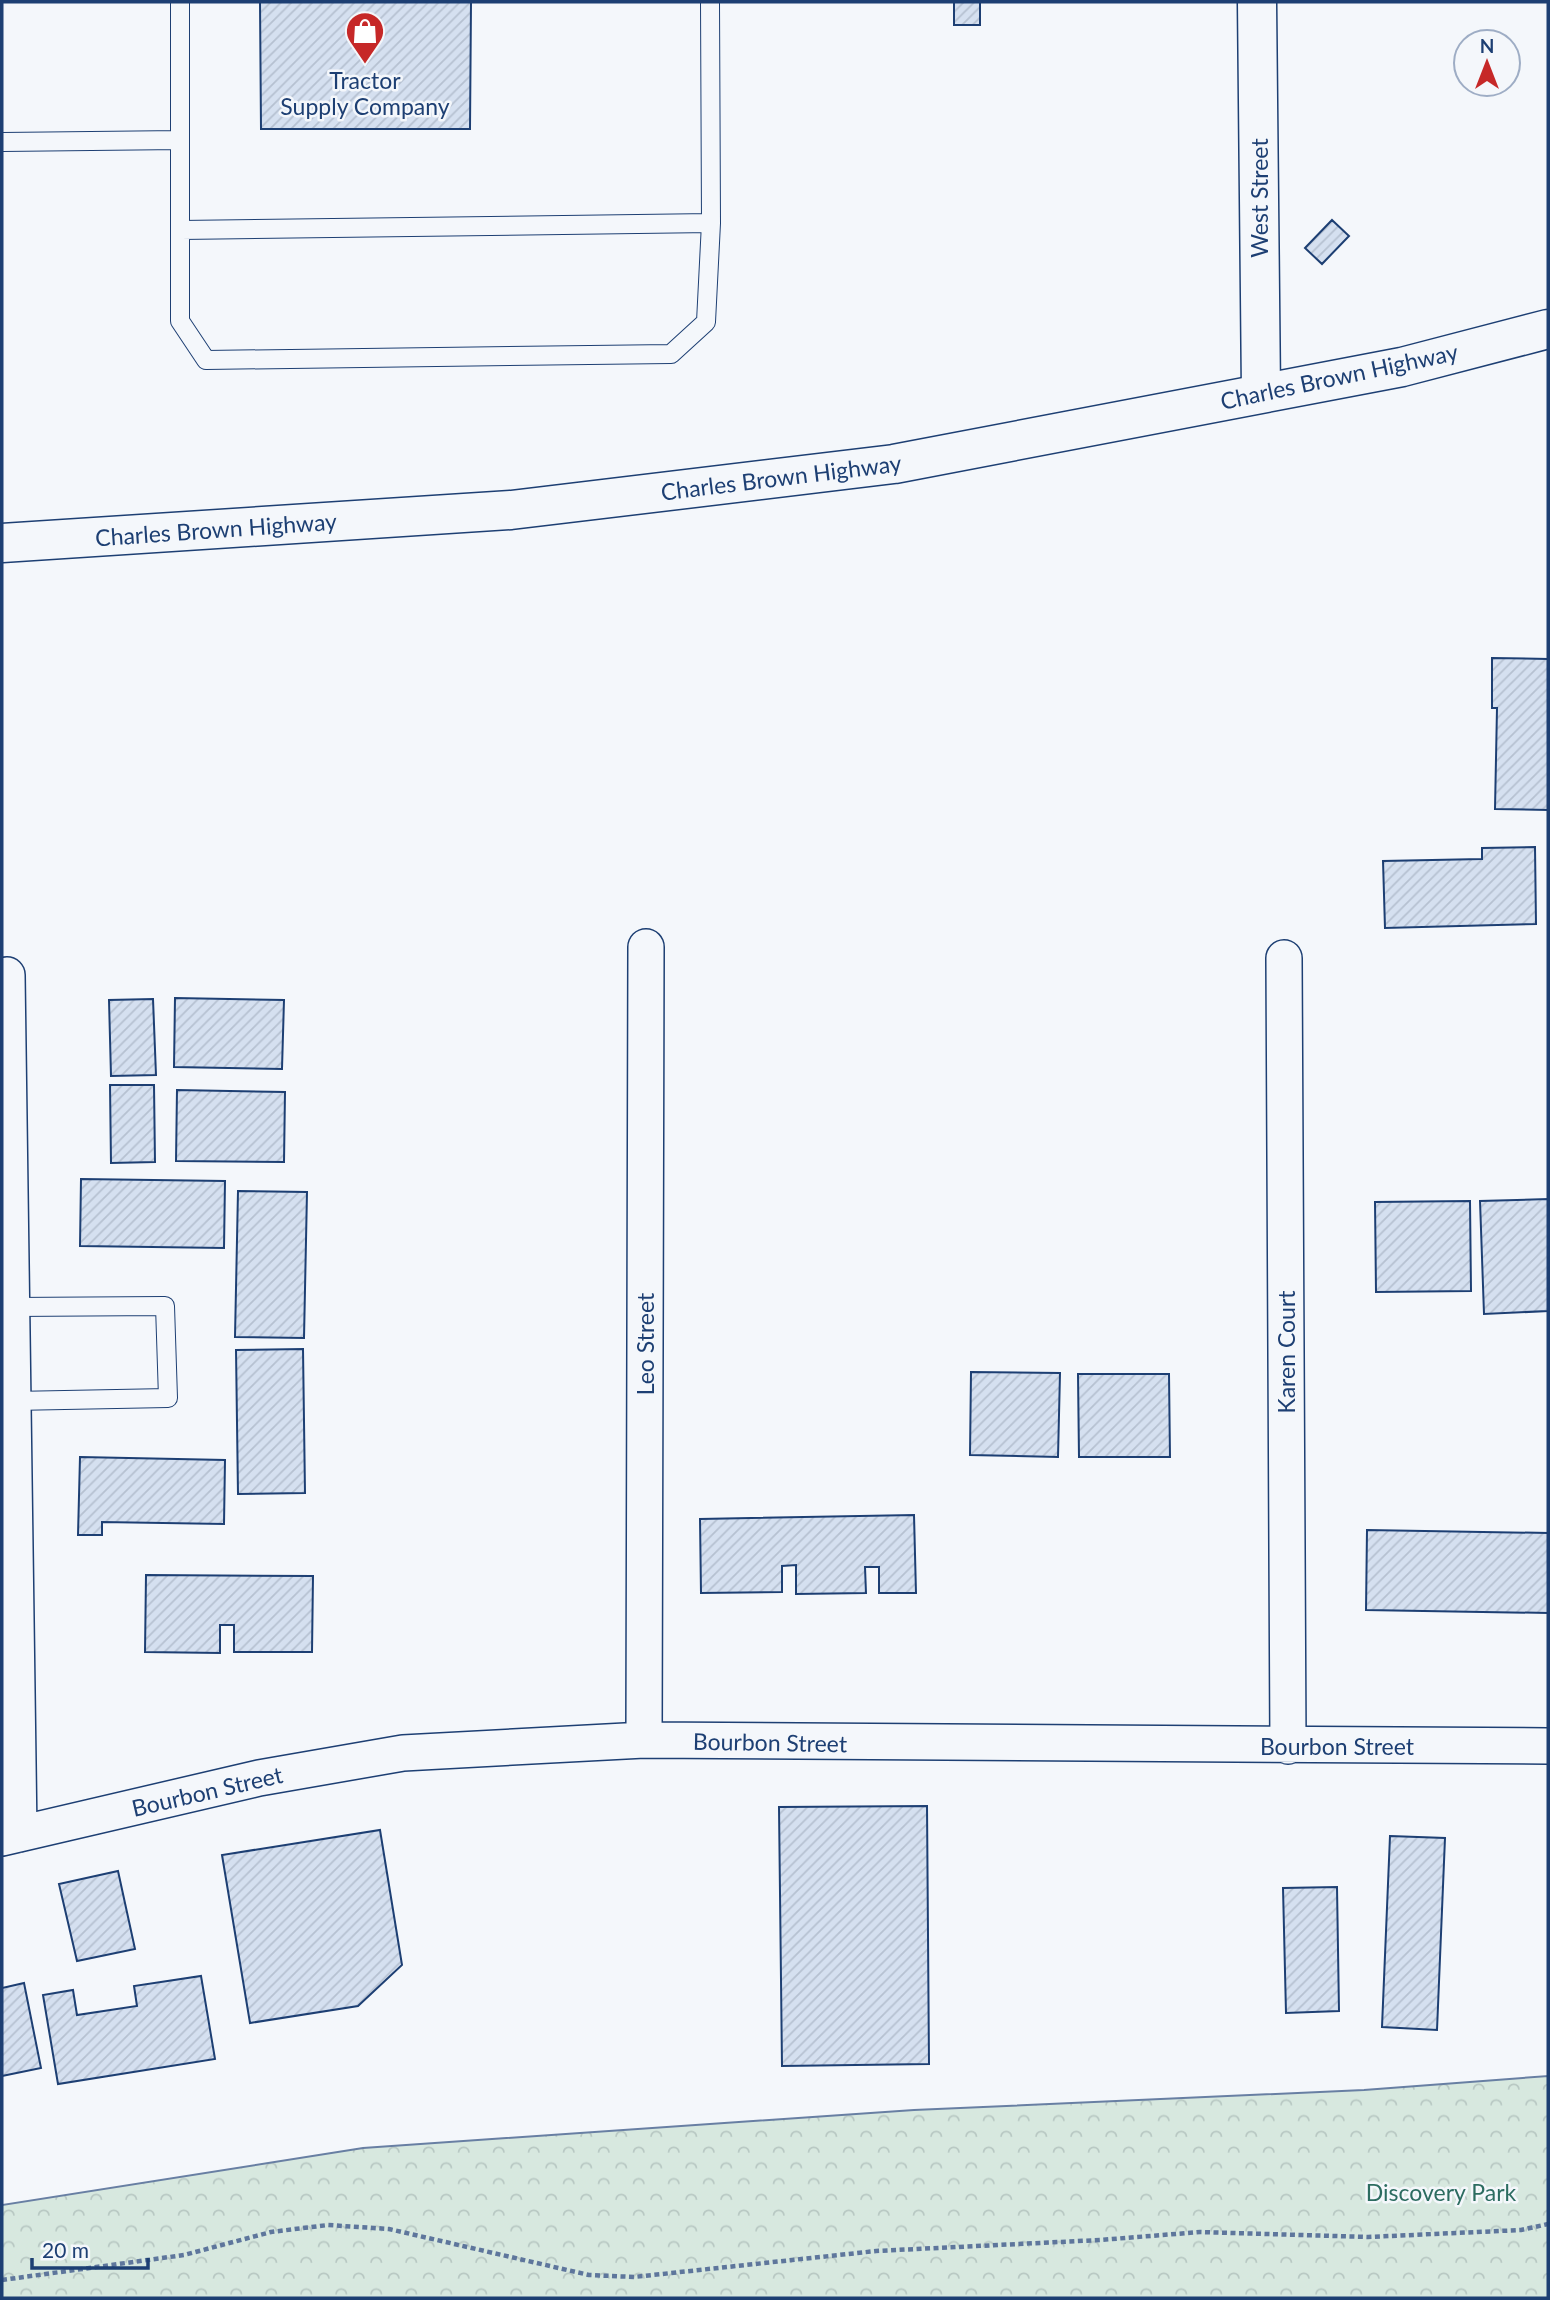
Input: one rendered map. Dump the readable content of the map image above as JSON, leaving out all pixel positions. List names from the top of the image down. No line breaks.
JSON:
{"streets":{"main road":["West Street","Charles Brown Highway"],"street":["Leo Street","Karen Court","Bourbon Street"]},"crossings":[["West Street","Charles Brown Highway"],["Leo Street","Bourbon Street"],["Karen Court","Bourbon Street"]],"parks":["Discovery Park"],"places":{"shop":["Tractor Supply Company"]},"scale_bar":"20 m","north":"top"}
